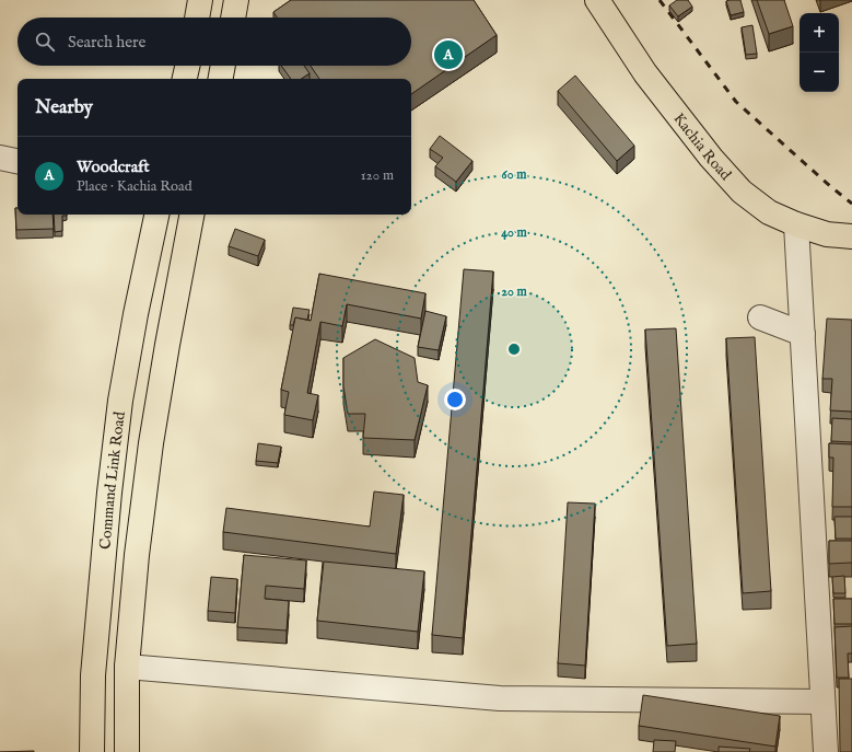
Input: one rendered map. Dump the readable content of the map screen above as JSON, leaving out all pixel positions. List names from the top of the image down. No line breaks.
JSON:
{"streets":{"main road":["Kachia Road","Command Link Road"]},"page":{"map_buttons":["+","−"],"search":"Search here","pins":"A","heading":"Nearby","list":[{"mark":"A","name":"Woodcraft","note":"Place · Kachia Road","value":"120 m"}]},"rings":["60 m","40 m","20 m"]}
